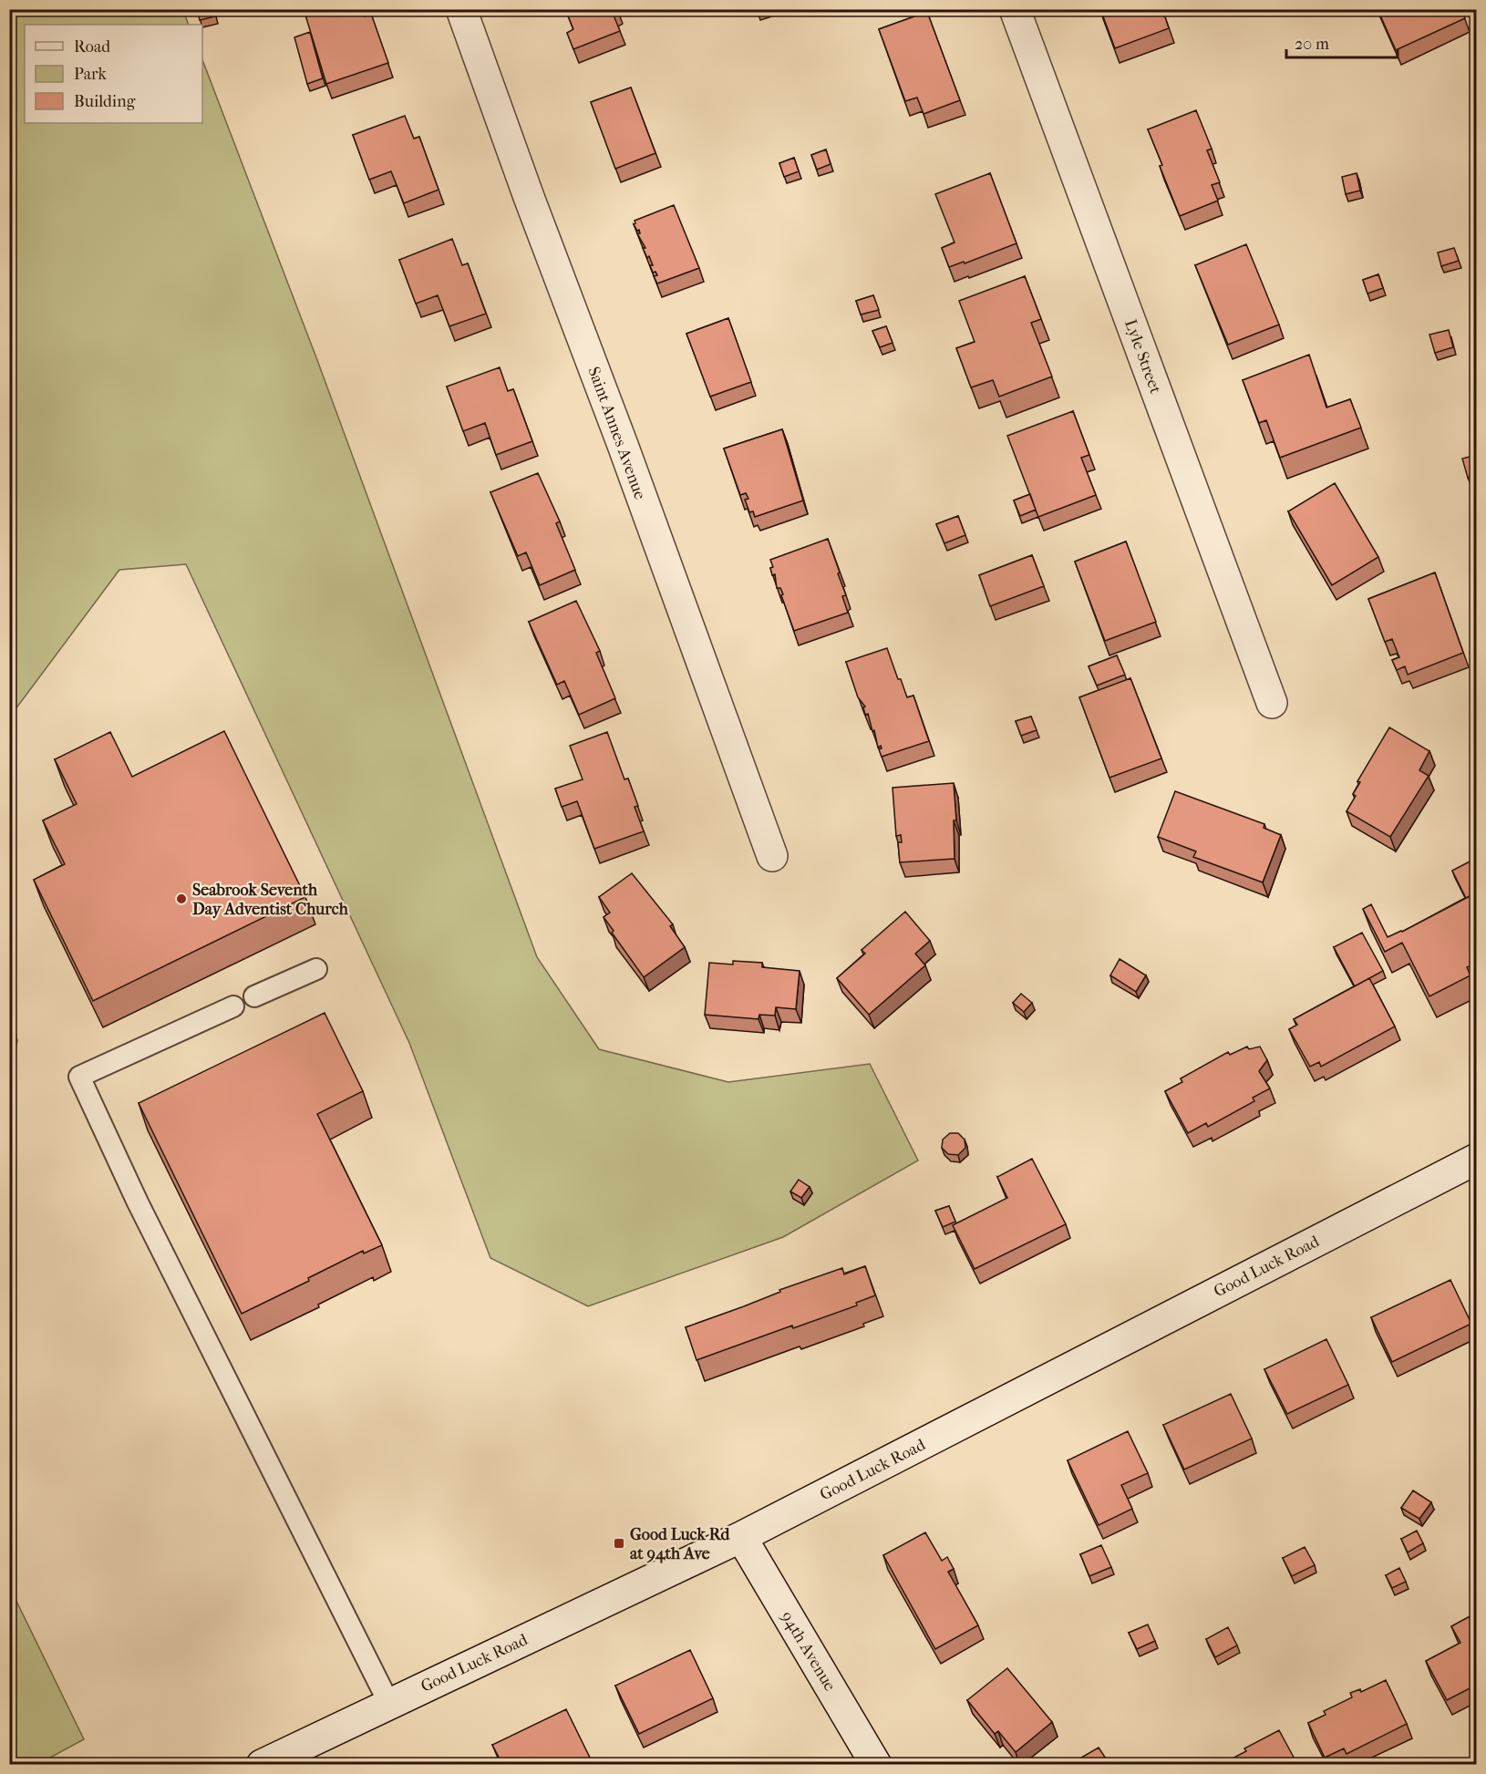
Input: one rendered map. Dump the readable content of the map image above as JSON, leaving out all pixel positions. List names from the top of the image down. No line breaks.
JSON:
{"streets":{"street":["Lyle Street","Saint Annes Avenue","Good Luck Road","94th Avenue"]},"crossings":[["Good Luck Road","94th Avenue"]],"places":{"other":["Seabrook Seventh Day Adventist Church"],"transit":["Good Luck Rd at 94th Ave"]},"legend":["Road","Park","Building"],"scale_bar":"20 m"}
